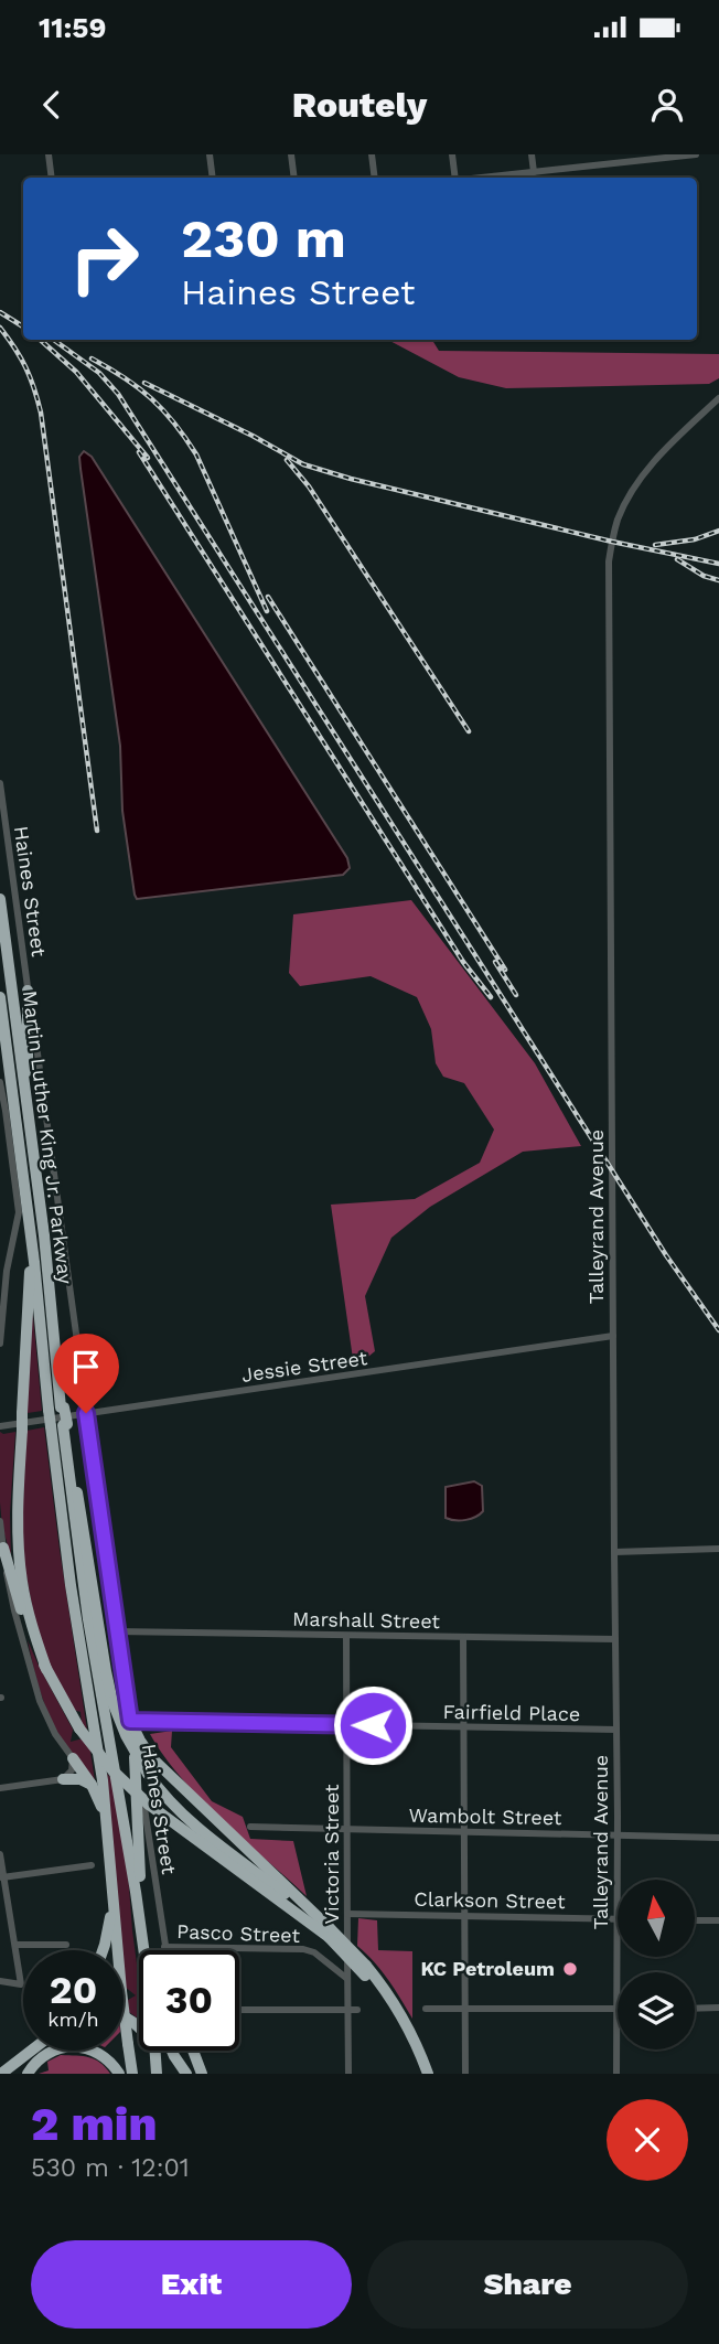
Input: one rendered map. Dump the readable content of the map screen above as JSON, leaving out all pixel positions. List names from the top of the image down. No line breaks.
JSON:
{"streets":{"highway":["Martin Luther King Jr. Parkway"],"street":["Haines Street","Talleyrand Avenue","Jessie Street","Marshall Street","Fairfield Place","Wambolt Street","Victoria Street","Clarkson Street","Pasco Street"]},"crossings":[["Haines Street","Jessie Street"],["Haines Street","Marshall Street"],["Haines Street","Fairfield Place"],["Haines Street","Pasco Street"],["Talleyrand Avenue","Jessie Street"],["Talleyrand Avenue","Marshall Street"],["Talleyrand Avenue","Fairfield Place"],["Talleyrand Avenue","Wambolt Street"],["Talleyrand Avenue","Clarkson Street"],["Marshall Street","Victoria Street"],["Fairfield Place","Victoria Street"],["Wambolt Street","Victoria Street"],["Victoria Street","Clarkson Street"],["Victoria Street","Pasco Street"]],"places":["KC Petroleum"],"north":"top","page":{"status":"11:59","header":"Routely","turn":["230 m","Haines Street"],"speed":"20 km/h","limit":"30","heading":["2 min","530 m · 12:01"],"buttons":["Exit","Share"]}}
